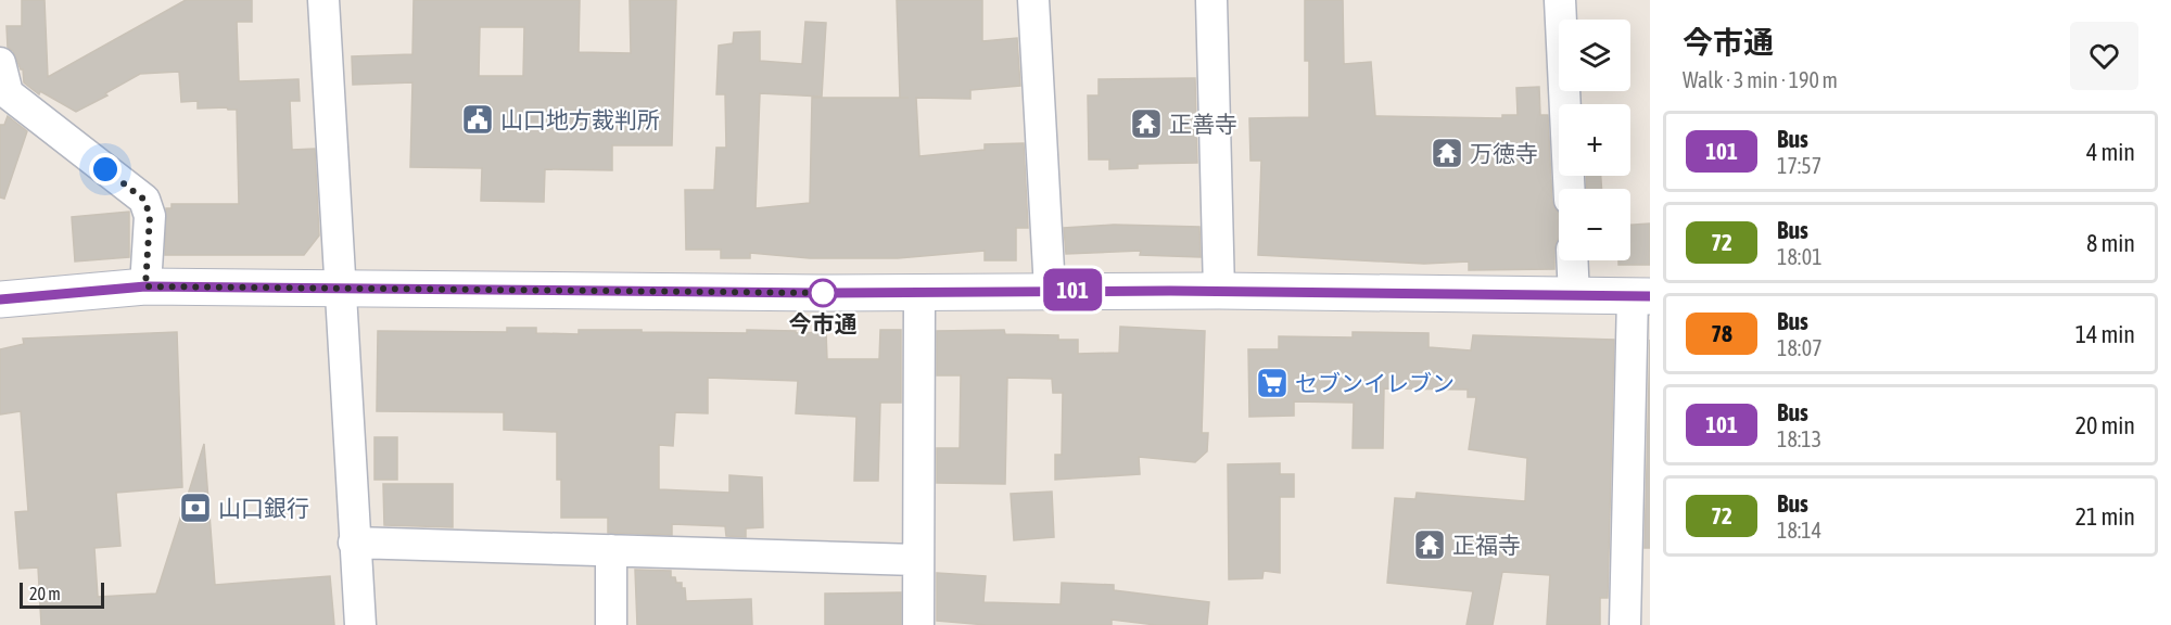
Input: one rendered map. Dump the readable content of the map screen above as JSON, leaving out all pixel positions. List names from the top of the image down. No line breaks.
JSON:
{"places":{"public building":["山口地方裁判所"],"temple":["正善寺","万徳寺","正福寺"],"other":["今市通"],"supermarket":["セブンイレブン"],"bank":["山口銀行"]},"lines":["bus line 101"],"scale_bar":"20 m","page":{"on_map":"101","heading":["今市通","Walk · 3 min · 190 m"],"map_buttons":["+","−"],"list":[{"mark":"101","name":"Bus","note":"17:57","value":"4 min"},{"mark":"72","name":"Bus","note":"18:01","value":"8 min"},{"mark":"78","name":"Bus","note":"18:07","value":"14 min"},{"mark":"101","name":"Bus","note":"18:13","value":"20 min"},{"mark":"72","name":"Bus","note":"18:14","value":"21 min"}],"scale":"20 m"}}
